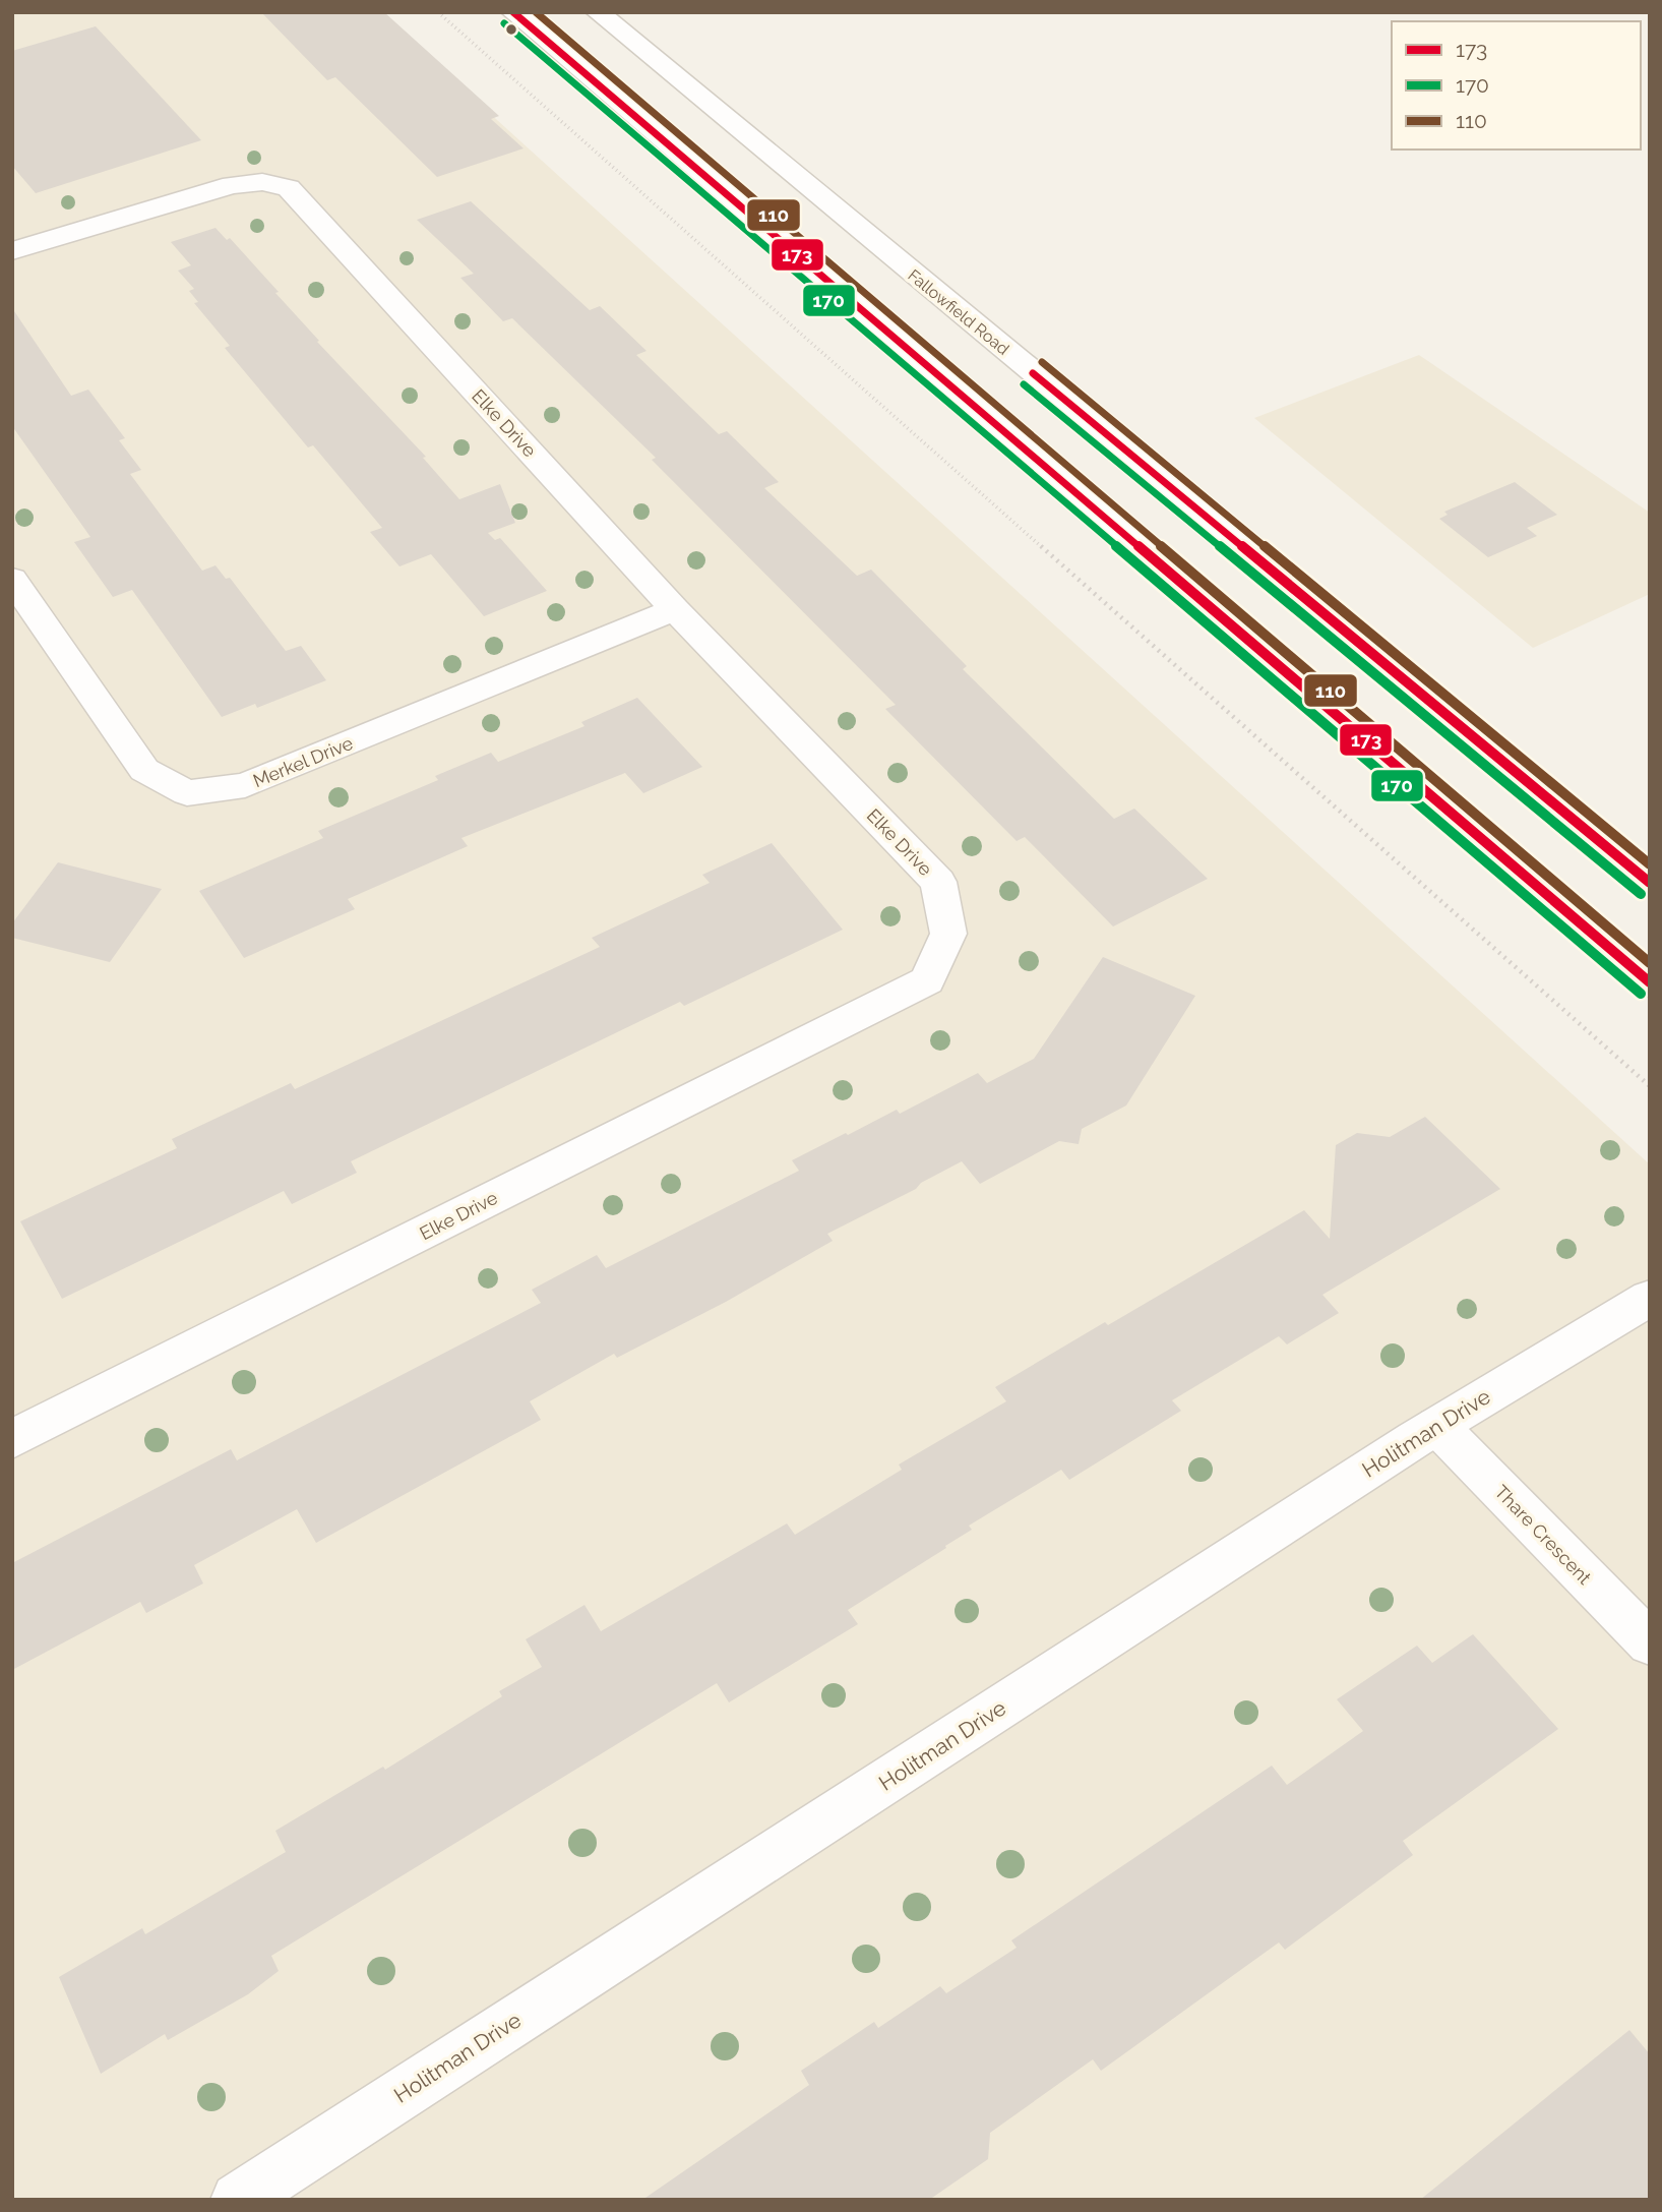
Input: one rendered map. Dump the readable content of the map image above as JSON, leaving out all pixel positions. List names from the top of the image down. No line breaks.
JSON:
{"streets":{"street":["Fallowfield Road","Elke Drive","Merkel Drive","Holitman Drive","Thare Crescent"]},"crossings":[["Elke Drive","Merkel Drive"],["Holitman Drive","Thare Crescent"]],"lines":["transit line 173","transit line 110","transit line 170"],"legend":["173","170","110"]}
